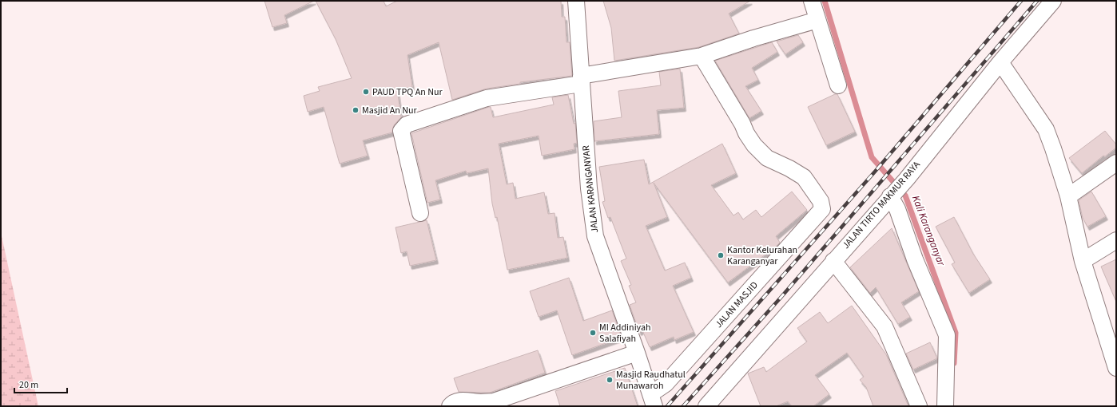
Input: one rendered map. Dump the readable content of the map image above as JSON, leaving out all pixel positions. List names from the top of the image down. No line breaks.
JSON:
{"streets":{"street":["JALAN KARANGANYAR","JALAN TIRTO MAKMUR RAYA","JALAN MASJID"]},"crossings":[["JALAN KARANGANYAR","JALAN MASJID"]],"water":["Kali Karanganyar"],"places":["PAUD TPQ An Nur","Masjid An Nur","Kantor Kelurahan Karanganyar","MI Addiniyah Salafiyah","Masjid Raudhatul Munawaroh"],"scale_bar":"20 m"}
